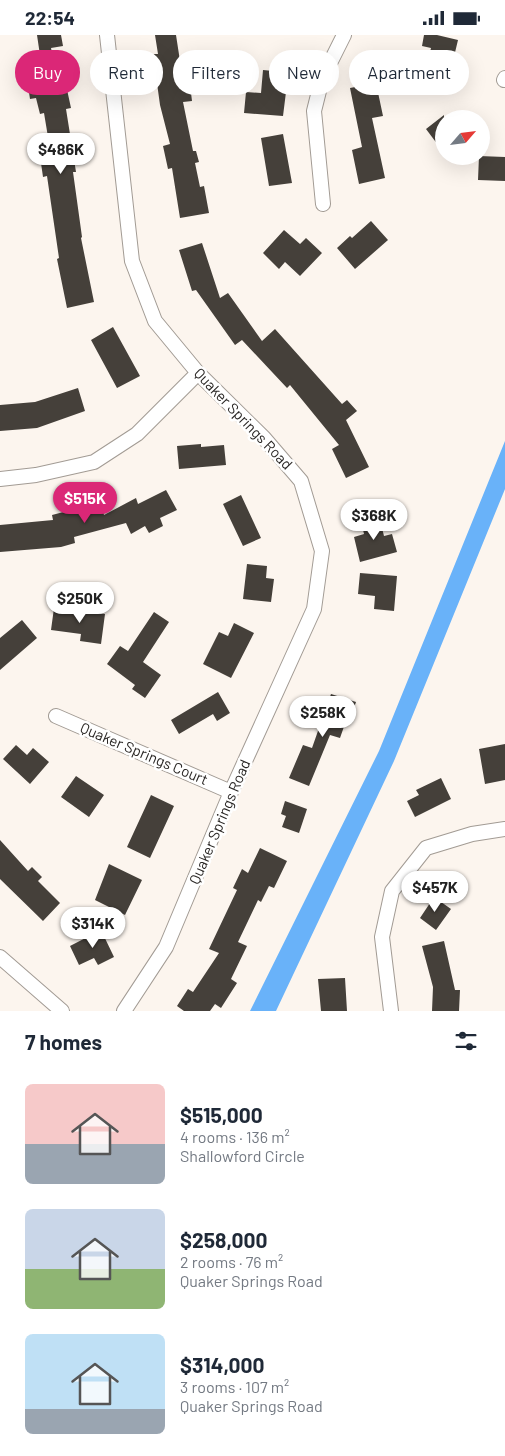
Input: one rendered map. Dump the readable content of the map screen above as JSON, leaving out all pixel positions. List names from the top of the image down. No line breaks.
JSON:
{"streets":{"street":["Quaker Springs Road","Quaker Springs Court"]},"crossings":[["Quaker Springs Road","Quaker Springs Court"]],"north":"top right","page":{"status":"22:54","chip":["Buy","Rent","Filters","New","Apartment"],"price":["$486K","$515K","$368K","$250K","$258K","$457K","$314K"],"heading":"7 homes","list":[{"name":"$515,000","note":"4 rooms · 136 m² · Shallowford Circle"},{"name":"$258,000","note":"2 rooms · 76 m² · Quaker Springs Road"},{"name":"$314,000","note":"3 rooms · 107 m² · Quaker Springs Road"}]}}
